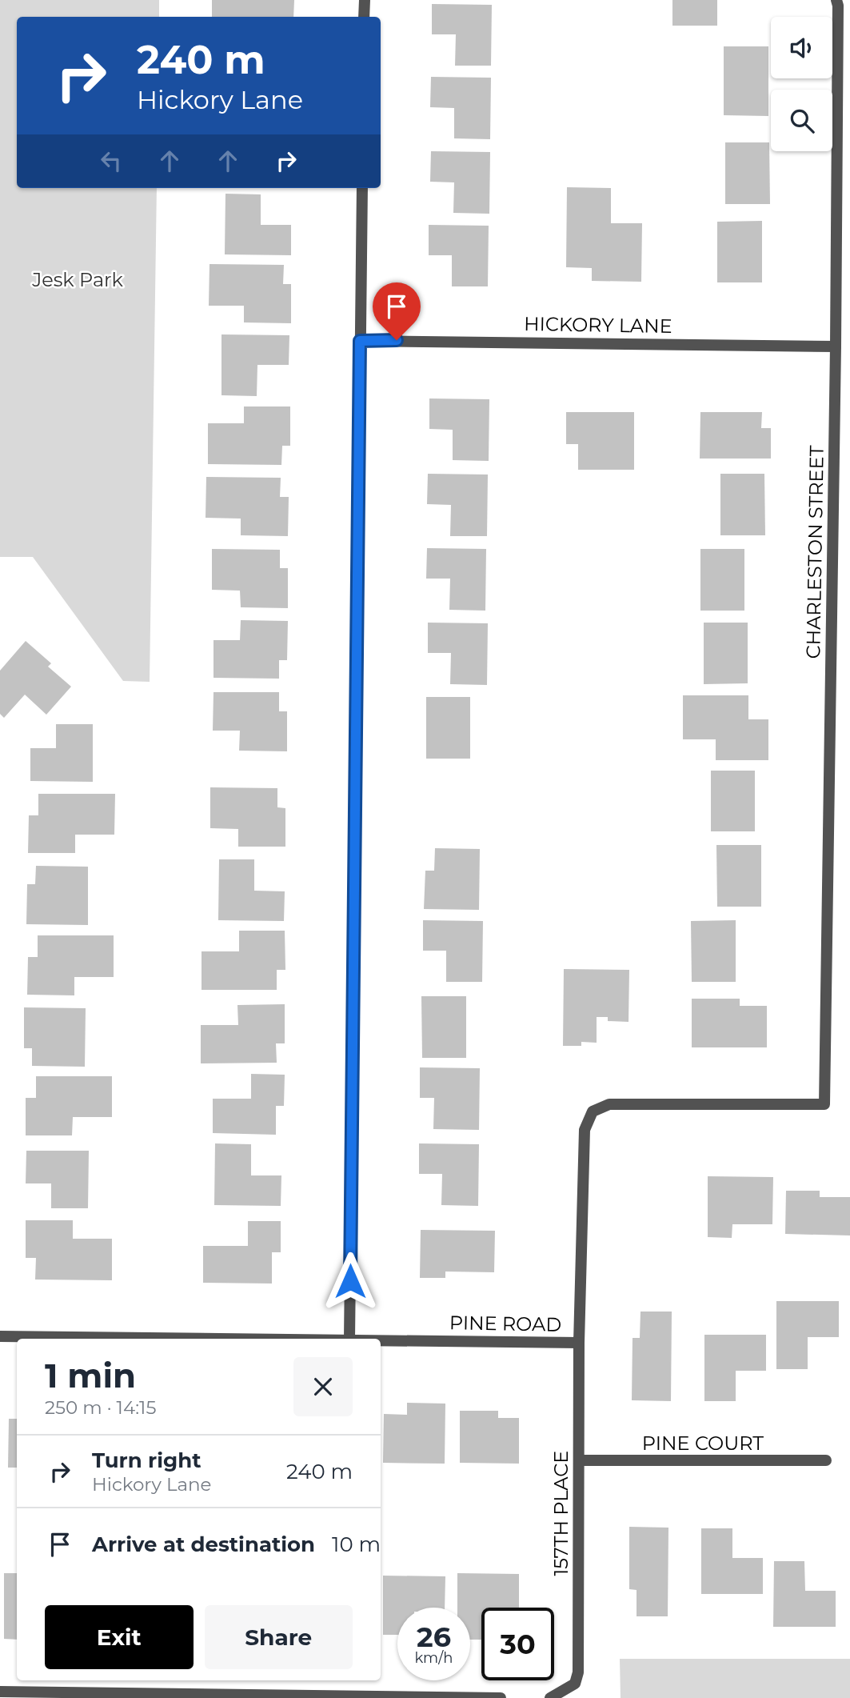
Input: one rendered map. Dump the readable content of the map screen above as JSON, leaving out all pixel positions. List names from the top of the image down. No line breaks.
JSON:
{"streets":{"street":["HICKORY LANE","CHARLESTON STREET","PINE ROAD","PINE COURT","157TH PLACE"]},"crossings":[["HICKORY LANE","CHARLESTON STREET"],["CHARLESTON STREET","PINE ROAD"],["PINE ROAD","157TH PLACE"],["PINE COURT","157TH PLACE"]],"parks":["Jesk Park"],"page":{"turn":["240 m","Hickory Lane"],"heading":["1 min","250 m · 14:15"],"list":[{"name":"Turn right","note":"Hickory Lane","value":"240 m"},{"name":"Arrive at destination","value":"10 m"}],"buttons":["Exit","Share"],"speed":"26 km/h","limit":"30"}}
